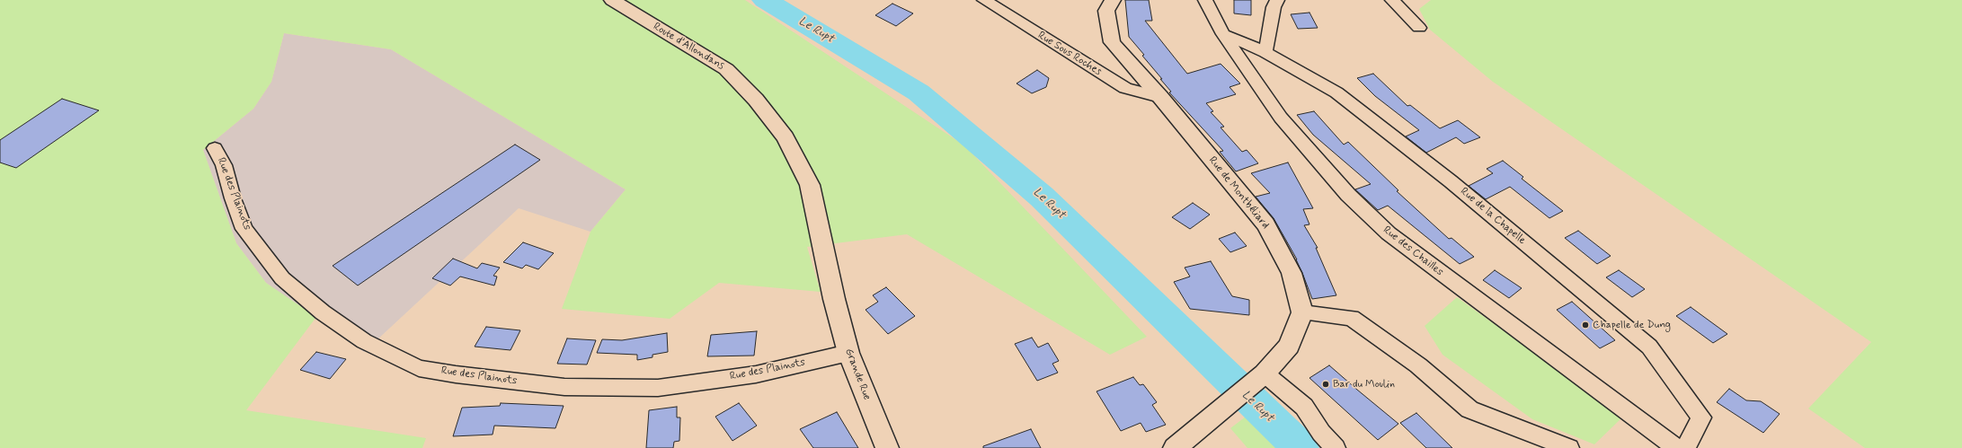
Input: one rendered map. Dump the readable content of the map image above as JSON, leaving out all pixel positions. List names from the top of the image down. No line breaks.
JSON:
{"streets":{"main road":["Route d’Allondans","Rue de Montbéliard","Grande Rue"],"street":["Rue Sous Roches","Rue des Plainots","Rue de la Chapelle","Rue des Chailles"]},"crossings":[["Route d’Allondans","Grande Rue"],["Rue Sous Roches","Rue de Montbéliard"],["Rue des Plainots","Grande Rue"],["Rue de la Chapelle","Rue des Chailles"]],"water":["Le Rupt"],"places":["Chapelle de Dung","Bar du Moulin"]}
